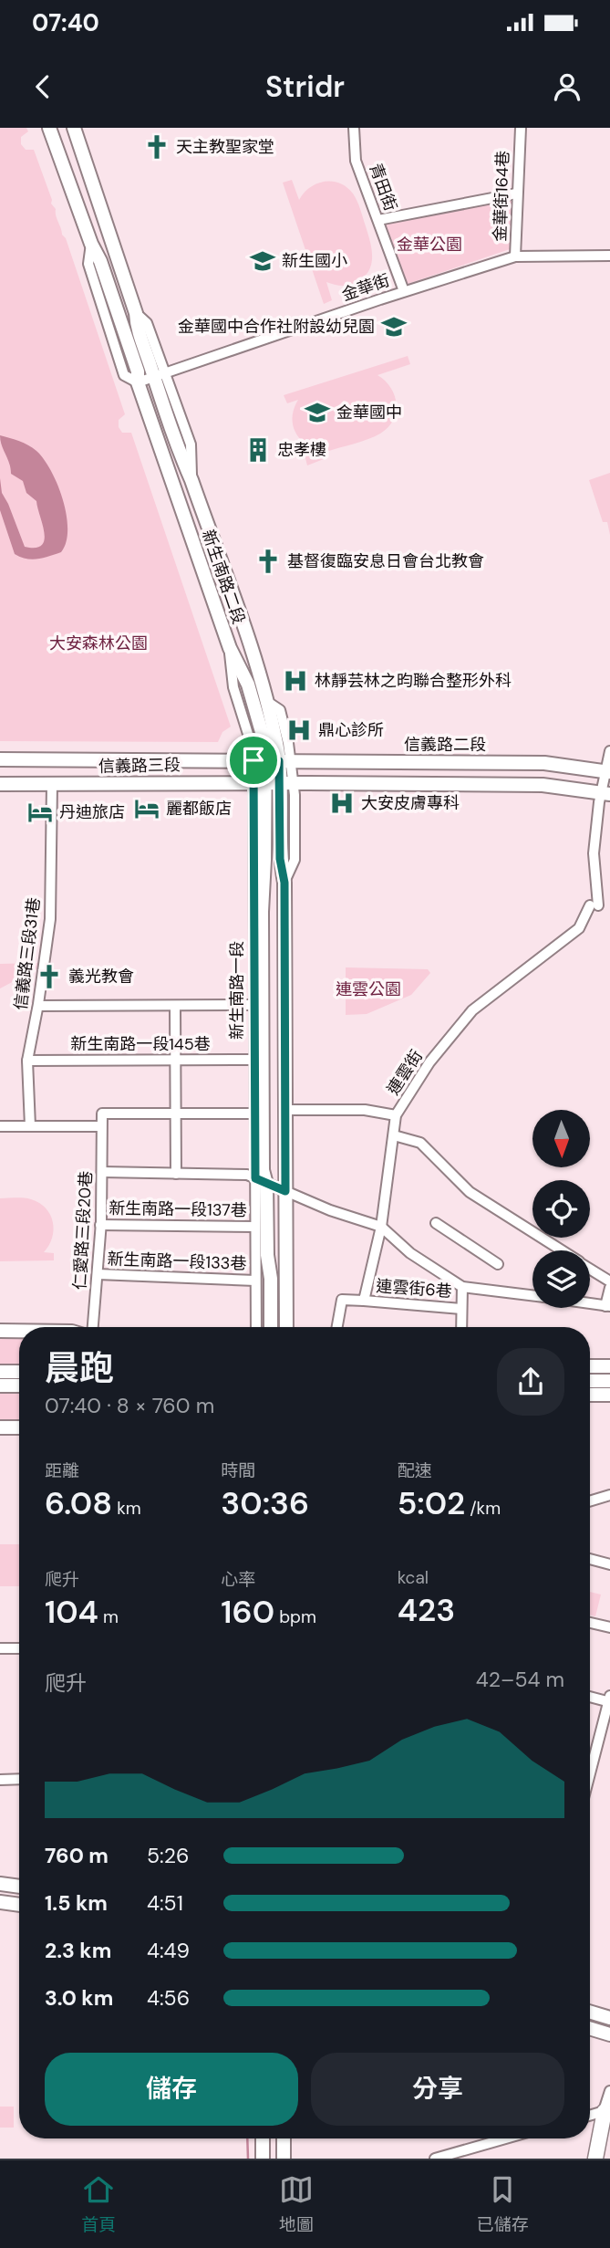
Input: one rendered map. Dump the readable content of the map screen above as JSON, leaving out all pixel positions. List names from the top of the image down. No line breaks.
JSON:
{"streets":{"main road":["新生南路二段","信義路二段","信義路三段","新生南路一段"],"street":["青田街","金華街164巷","金華街","信義路三段31巷","新生南路一段145巷","連雲街","新生南路一段137巷","仁愛路三段20巷","新生南路一段133巷","連雲街6巷"]},"crossings":[["青田街","金華街"],["金華街164巷","金華街"],["金華街","新生南路二段"],["新生南路二段","信義路二段"],["新生南路二段","信義路三段"],["新生南路二段","新生南路一段"],["信義路二段","信義路三段"],["信義路二段","連雲街"],["信義路三段","信義路三段31巷"],["信義路三段","新生南路一段"],["信義路三段31巷","新生南路一段145巷"],["新生南路一段","新生南路一段145巷"],["新生南路一段","新生南路一段137巷"],["新生南路一段","新生南路一段133巷"],["連雲街","連雲街6巷"],["新生南路一段137巷","仁愛路三段20巷"],["仁愛路三段20巷","新生南路一段133巷"]],"parks":["金華公園","大安森林公園","連雲公園"],"places":{"church":["天主教聖家堂","基督復臨安息日會台北教會","義光教會"],"school or university":["新生國小","金華國中合作社附設幼兒園","金華國中"],"building":["忠孝樓"],"hospital":["林靜芸林之昀聯合整形外科","鼎心診所","大安皮膚專科"],"hotel":["麗都飯店","丹迪旅店"]},"north":"bottom","page":{"status":"07:40","header":"Stridr","heading":["晨跑","07:40 · 8 × 760 m"],"stats":[["距離","6.08 km"],["時間","30:36"],["配速","5:02 /km"],["爬升","104 m"],["心率","160 bpm"],["kcal","423"]],"chart":["爬升","42–54 m"],"list":[{"name":"760 m","note":"5:26"},{"name":"1.5 km","note":"4:51"},{"name":"2.3 km","note":"4:49"},{"name":"3.0 km","note":"4:56"}],"buttons":["儲存","分享"],"tabs":["首頁","地圖","已儲存"]}}
